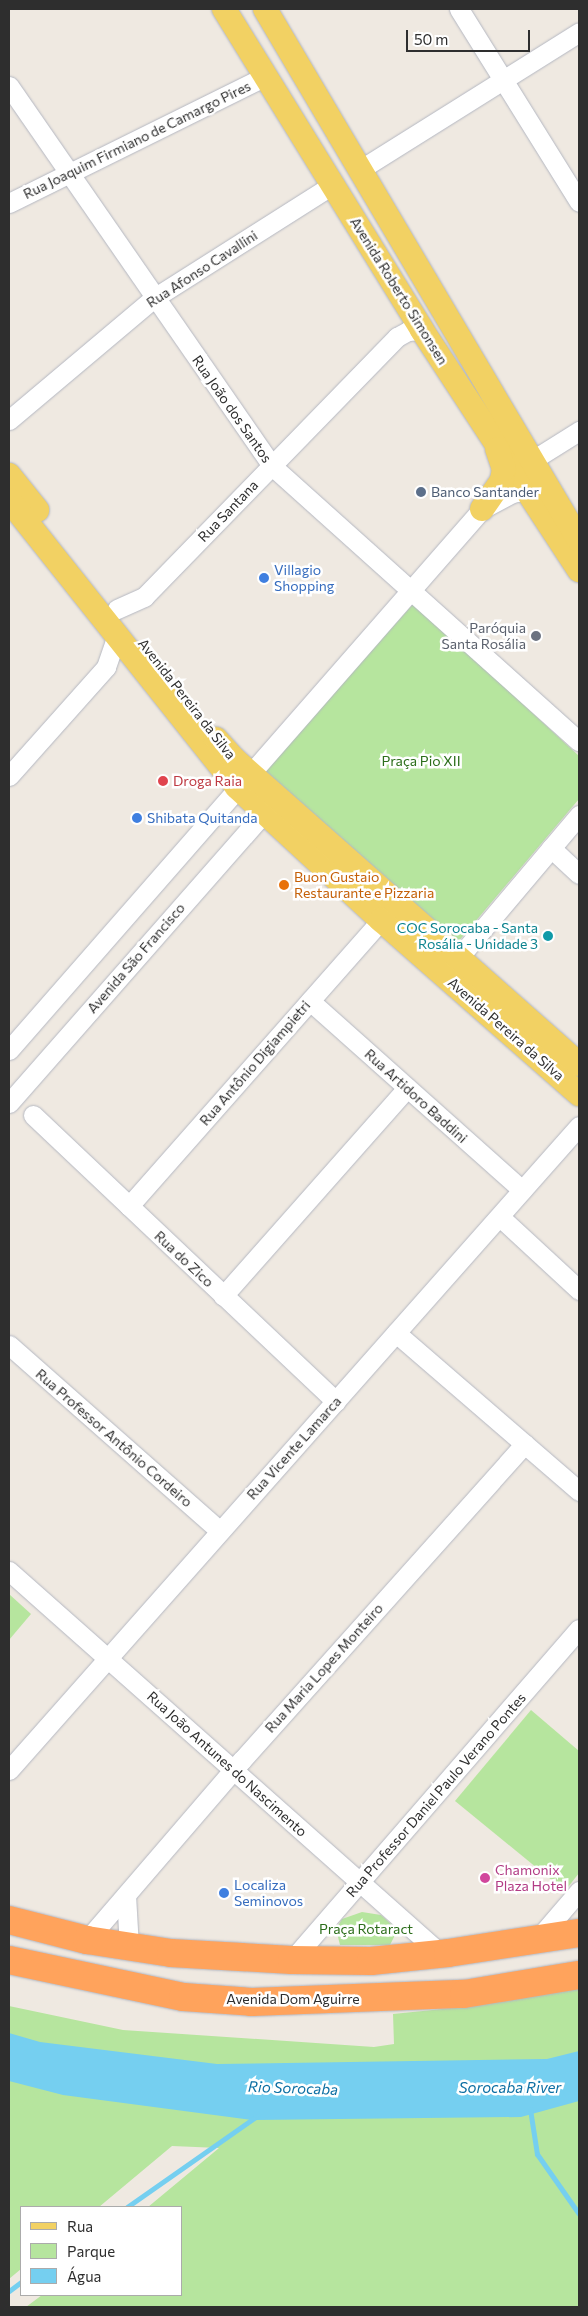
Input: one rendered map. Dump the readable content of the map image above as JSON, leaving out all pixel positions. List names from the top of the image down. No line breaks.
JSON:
{"streets":{"highway":["Avenida Dom Aguirre"],"main road":["Avenida Roberto Simonsen","Avenida Pereira da Silva"],"street":["Rua Joaquim Firmiano de Camargo Pires","Rua Afonso Cavallini","Rua João dos Santos","Rua Santana","Avenida São Francisco","Rua Antônio Digiampietri","Rua Artidoro Baddini","Rua do Zico","Rua Professor Antônio Cordeiro","Rua Vicente Lamarca","Rua Maria Lopes Monteiro","Rua João Antunes do Nascimento","Rua Professor Daniel Paulo Verano Pontes"]},"crossings":[["Rua Joaquim Firmiano de Camargo Pires","Avenida Roberto Simonsen"],["Rua Joaquim Firmiano de Camargo Pires","Rua João dos Santos"],["Rua Afonso Cavallini","Avenida Roberto Simonsen"],["Rua Afonso Cavallini","Rua João dos Santos"],["Avenida Roberto Simonsen","Rua Santana"],["Rua João dos Santos","Rua Santana"],["Rua Santana","Avenida Pereira da Silva"],["Avenida Pereira da Silva","Avenida São Francisco"],["Avenida Pereira da Silva","Rua Antônio Digiampietri"],["Avenida São Francisco","Rua do Zico"],["Rua Antônio Digiampietri","Rua Artidoro Baddini"],["Rua Antônio Digiampietri","Rua do Zico"],["Rua Artidoro Baddini","Rua Vicente Lamarca"],["Rua do Zico","Rua Vicente Lamarca"],["Rua Professor Antônio Cordeiro","Rua Vicente Lamarca"],["Rua Vicente Lamarca","Rua João Antunes do Nascimento"],["Rua Maria Lopes Monteiro","Rua João Antunes do Nascimento"],["Rua João Antunes do Nascimento","Rua Professor Daniel Paulo Verano Pontes"]],"water":["Rio Sorocaba","Sorocaba River"],"parks":["Praça Pio XII","Praça Rotaract"],"places":["Banco Santander","Villagio Shopping","Paróquia Santa Rosália","Droga Raia","Shibata Quitanda","Buon Gustaio Restaurante e Pizzaria","COC Sorocaba - Santa Rosália - Unidade 3","Chamonix Plaza Hotel","Localiza Seminovos"],"legend":["Rua","Parque","Água"],"scale_bar":"50 m"}
